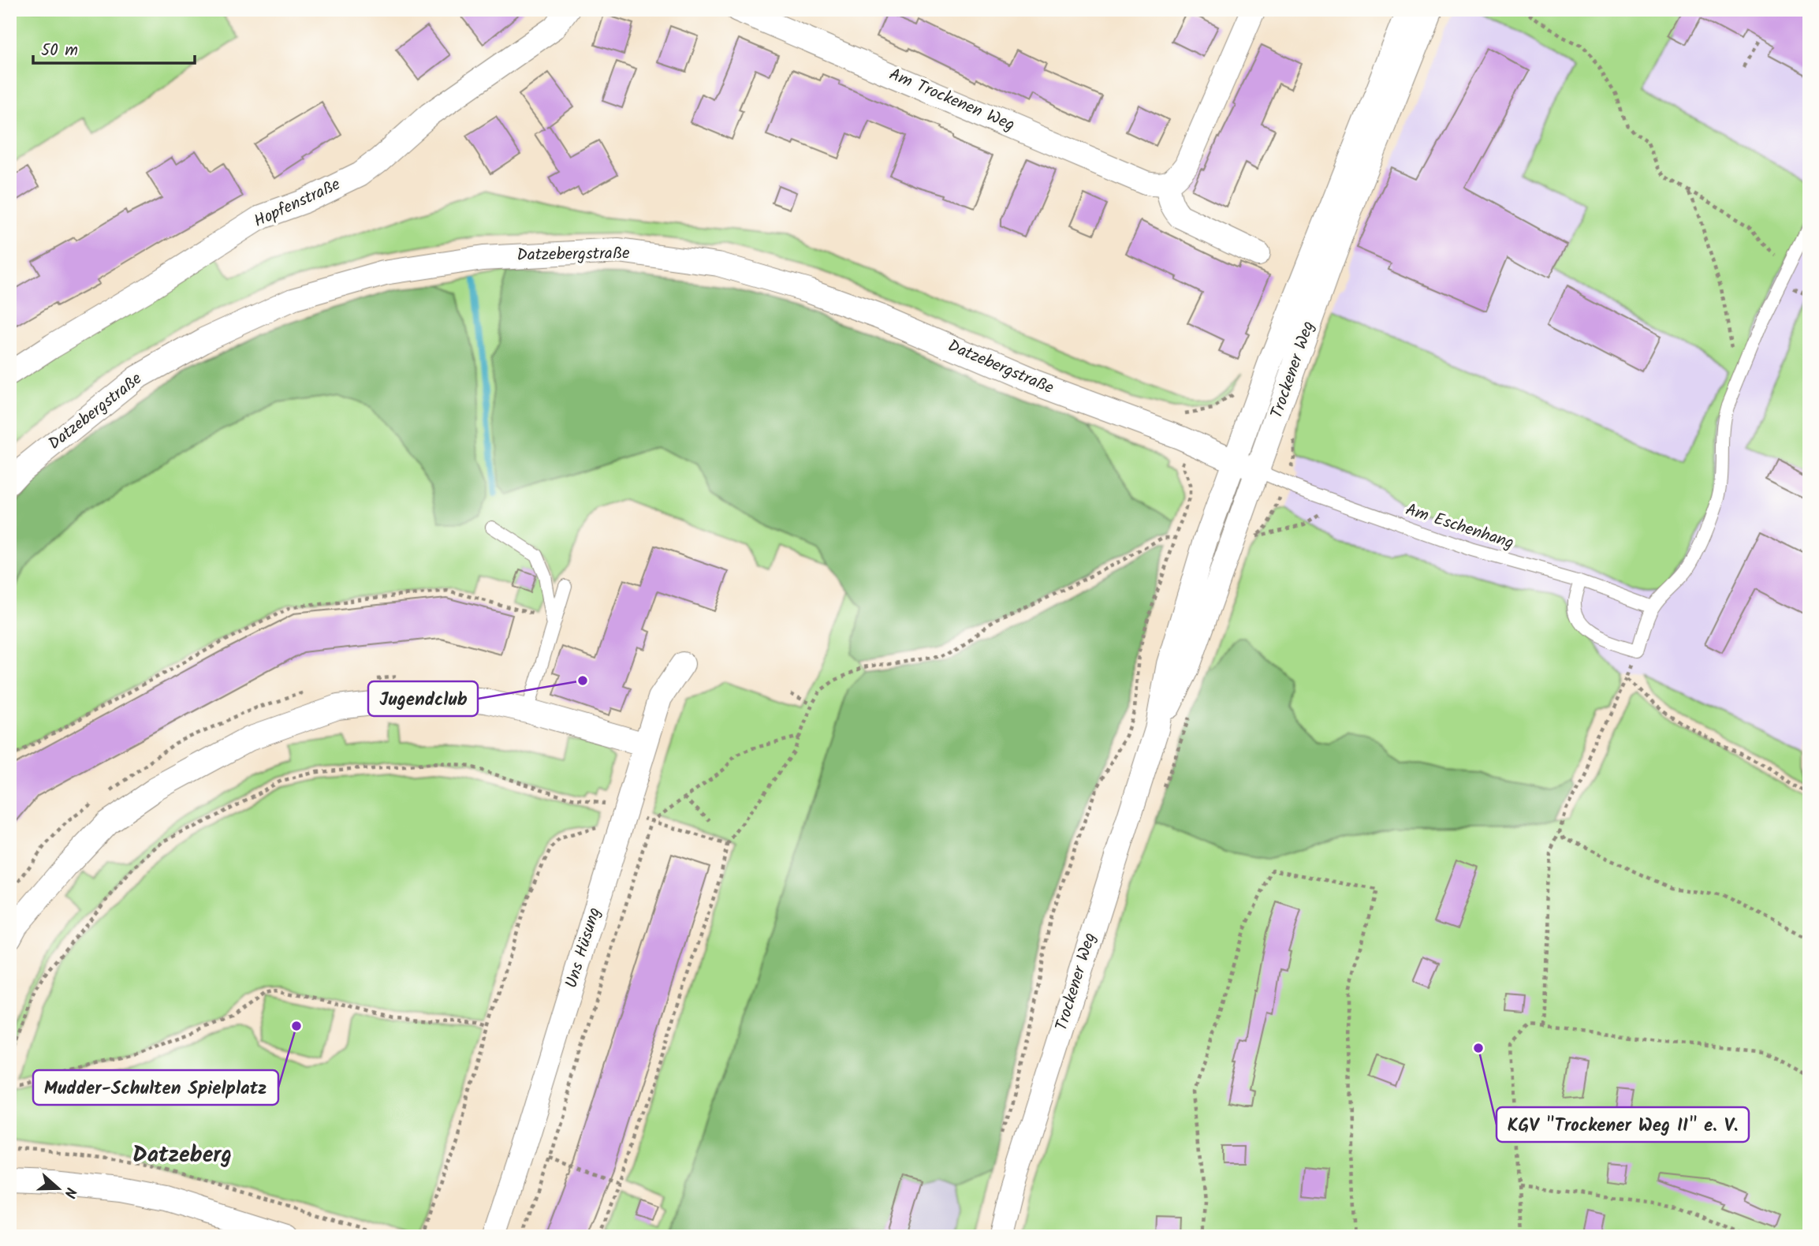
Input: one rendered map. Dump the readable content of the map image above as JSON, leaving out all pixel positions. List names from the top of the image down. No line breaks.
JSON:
{"streets":{"street":["Am Trockenen Weg","Hopfenstraße","Datzebergstraße","Trockener Weg","Uns Hüsung"],"lane":["Am Eschenhang"]},"crossings":[["Datzebergstraße","Trockener Weg"],["Datzebergstraße","Am Eschenhang"],["Trockener Weg","Am Eschenhang"]],"districts":["Datzeberg"],"places":["Jugendclub","Mudder-Schulten Spielplatz","KGV \"Trockener Weg II\" e. V."],"scale_bar":"50 m","north":"right"}
